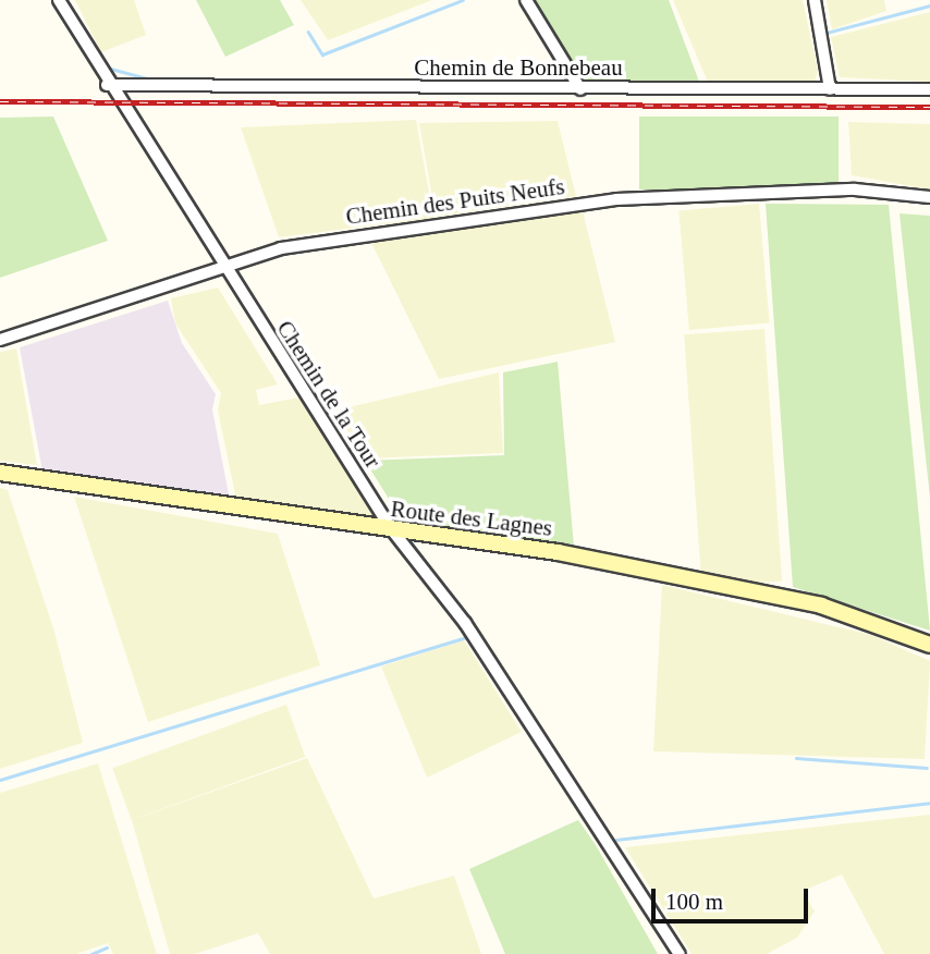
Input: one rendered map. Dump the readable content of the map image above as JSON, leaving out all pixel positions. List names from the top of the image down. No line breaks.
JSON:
{"streets":{"street":["Chemin de Bonnebeau","Chemin des Puits Neufs","Chemin de la Tour","Route des Lagnes"]},"crossings":[["Chemin de Bonnebeau","Chemin de la Tour"],["Chemin des Puits Neufs","Chemin de la Tour"],["Chemin de la Tour","Route des Lagnes"]],"scale_bar":"100 m"}
